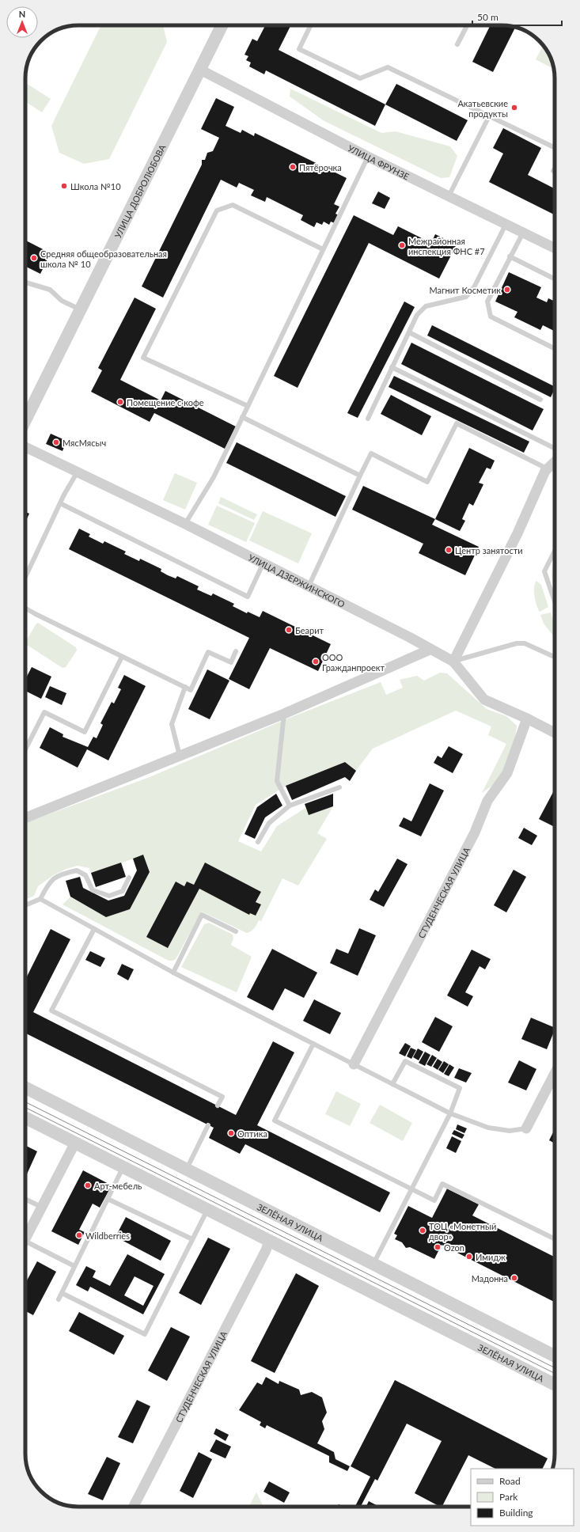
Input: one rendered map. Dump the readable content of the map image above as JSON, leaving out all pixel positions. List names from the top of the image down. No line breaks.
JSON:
{"streets":{"street":["УЛИЦА ФРУНЗЕ","УЛИЦА ДОБРОЛЮБОВА","УЛИЦА ДЗЕРЖИНСКОГО","СТУДЕНЧЕСКАЯ УЛИЦА","ЗЕЛЁНАЯ УЛИЦА"]},"crossings":[["УЛИЦА ФРУНЗЕ","УЛИЦА ДОБРОЛЮБОВА"],["УЛИЦА ДЗЕРЖИНСКОГО","СТУДЕНЧЕСКАЯ УЛИЦА"],["СТУДЕНЧЕСКАЯ УЛИЦА","ЗЕЛЁНАЯ УЛИЦА"]],"places":["Акатьевские продукты","Пятёрочка","Школа №10","Межрайонная инспекция ФНС #7","Средняя общеобразовательная школа № 10","Магнит Косметик","Помещение с кофе","МясМясыч","Центр занятости","Беарит","ООО Гражданпроект","Оптика","Арт-мебель","ТОЦ «Монетный двор»","Wildberries","Ozon","Имидж","Мадонна"],"legend":["Road","Park","Building"],"scale_bar":"50 m","north":"top"}
